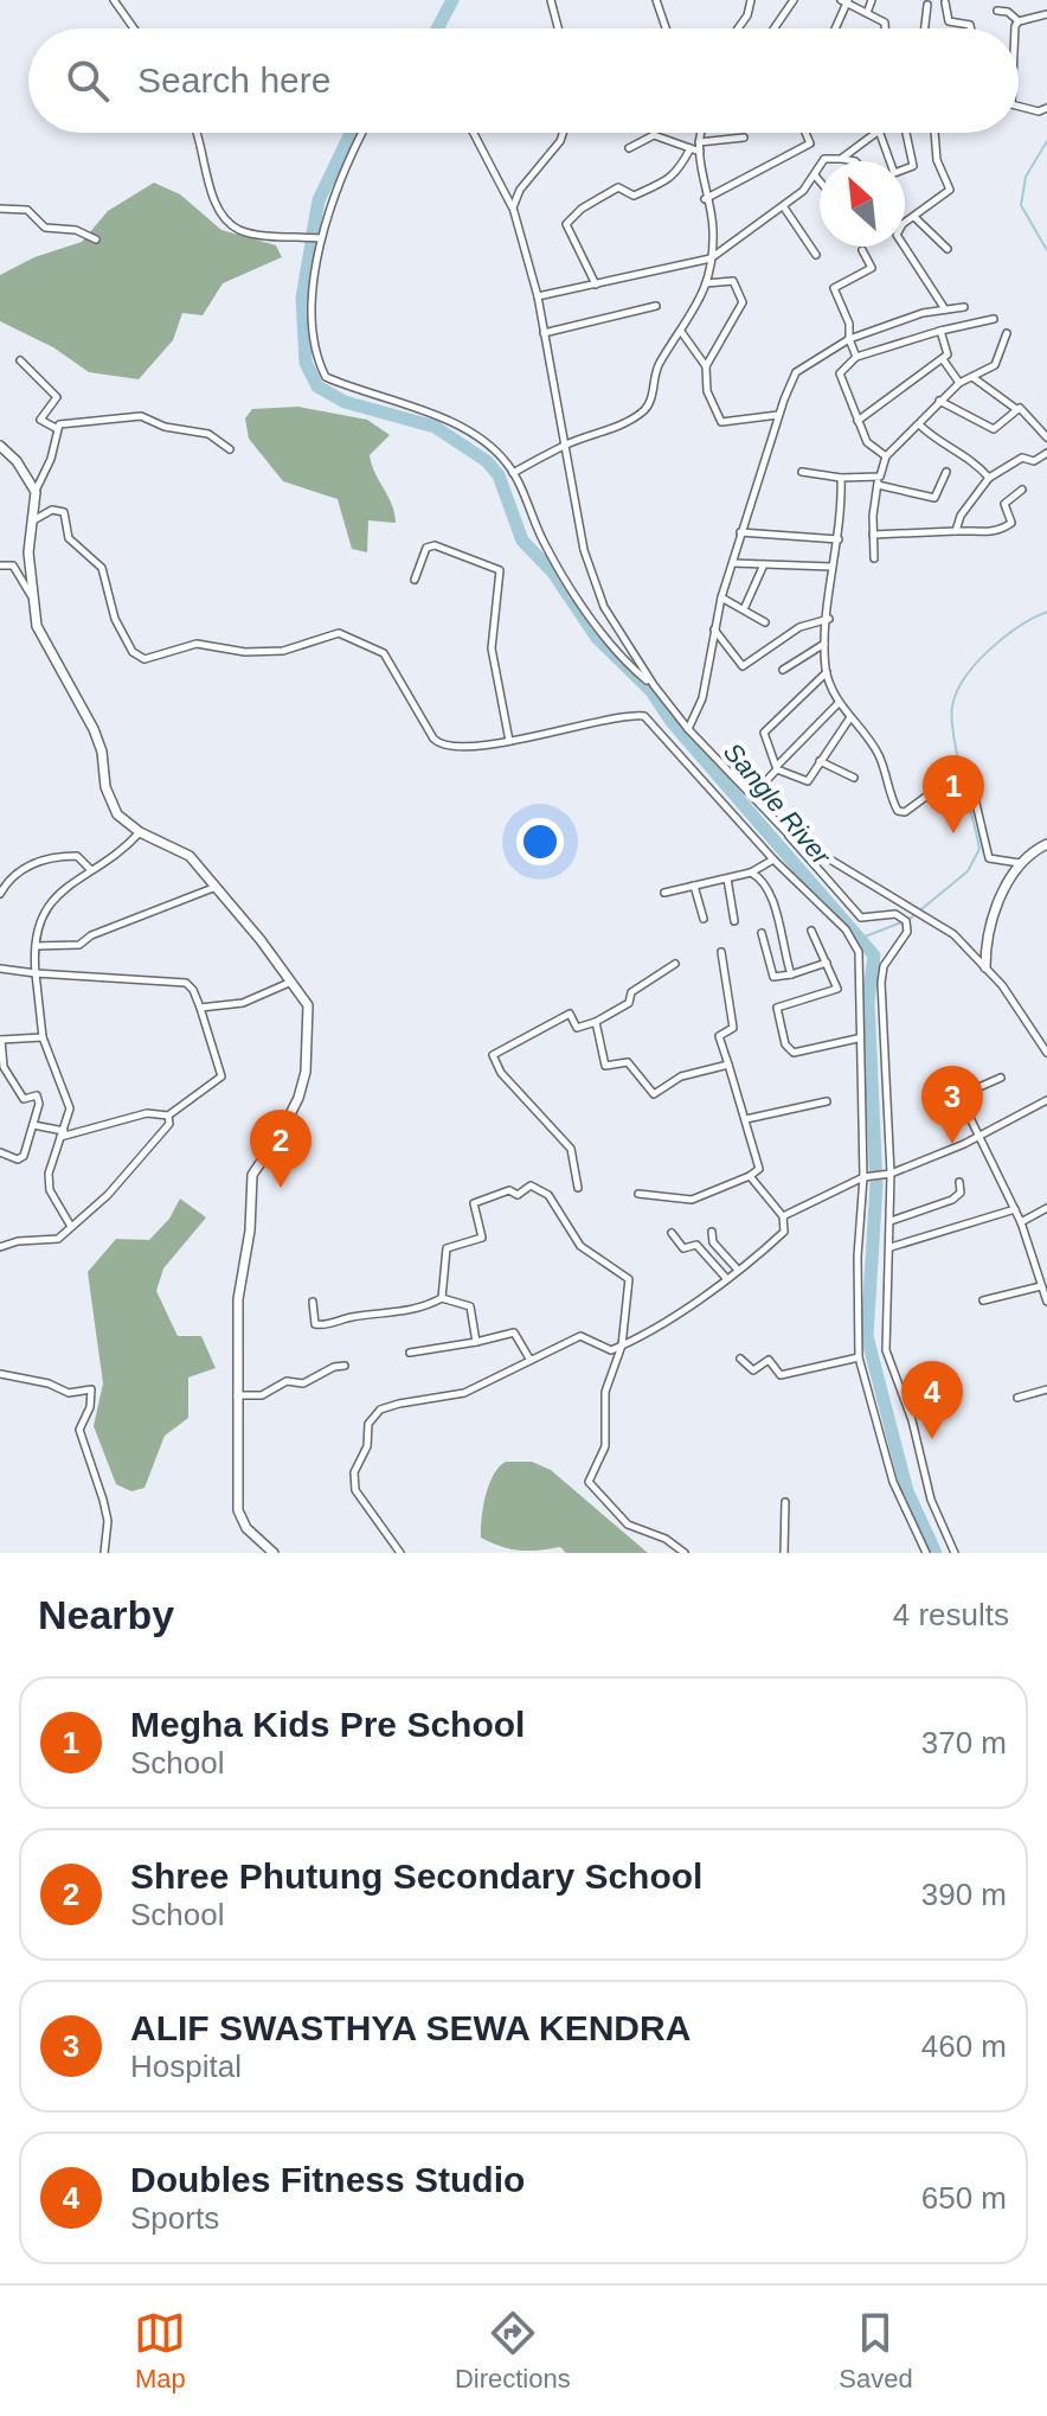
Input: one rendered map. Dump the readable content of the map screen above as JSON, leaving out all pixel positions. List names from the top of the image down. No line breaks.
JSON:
{"water":["Sangle River"],"north":"top left","page":{"search":"Search here","pins":["1","3","2","4"],"heading":["Nearby","4 results"],"list":[{"mark":"1","name":"Megha Kids Pre School","note":"School","value":"370 m"},{"mark":"2","name":"Shree Phutung Secondary School","note":"School","value":"390 m"},{"mark":"3","name":"ALIF SWASTHYA SEWA KENDRA","note":"Hospital","value":"460 m"},{"mark":"4","name":"Doubles Fitness Studio","note":"Sports","value":"650 m"}],"nav":["Map","Directions","Saved"]}}
